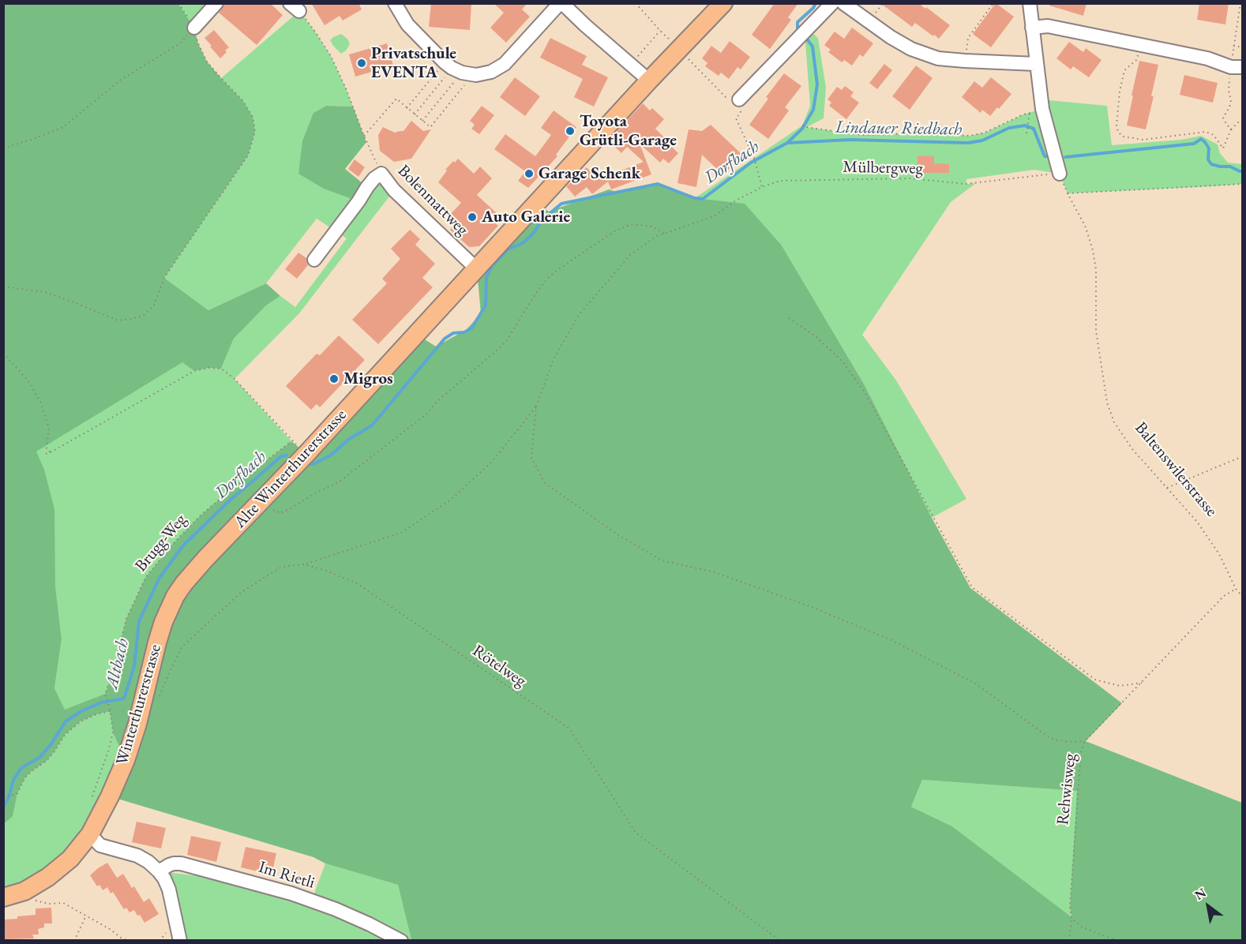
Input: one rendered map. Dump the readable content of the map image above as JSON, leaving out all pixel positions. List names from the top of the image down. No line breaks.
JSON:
{"streets":{"main road":["Alte Winterthurerstrasse","Winterthurerstrasse"],"street":["Bolenmattweg","Im Rietli"],"path":["Mülbergweg","Baltenswilerstrasse","Brugg-Weg","Rötelweg","Rehwisweg"]},"crossings":[["Bolenmattweg","Alte Winterthurerstrasse"],["Alte Winterthurerstrasse","Winterthurerstrasse"],["Baltenswilerstrasse","Rehwisweg"]],"water":["Lindauer Riedbach","Dorfbach","Altbach"],"places":["Privatschule EVENTA","Toyota Grütli-Garage","Garage Schenk","Auto Galerie","Migros"],"north":"top left"}
